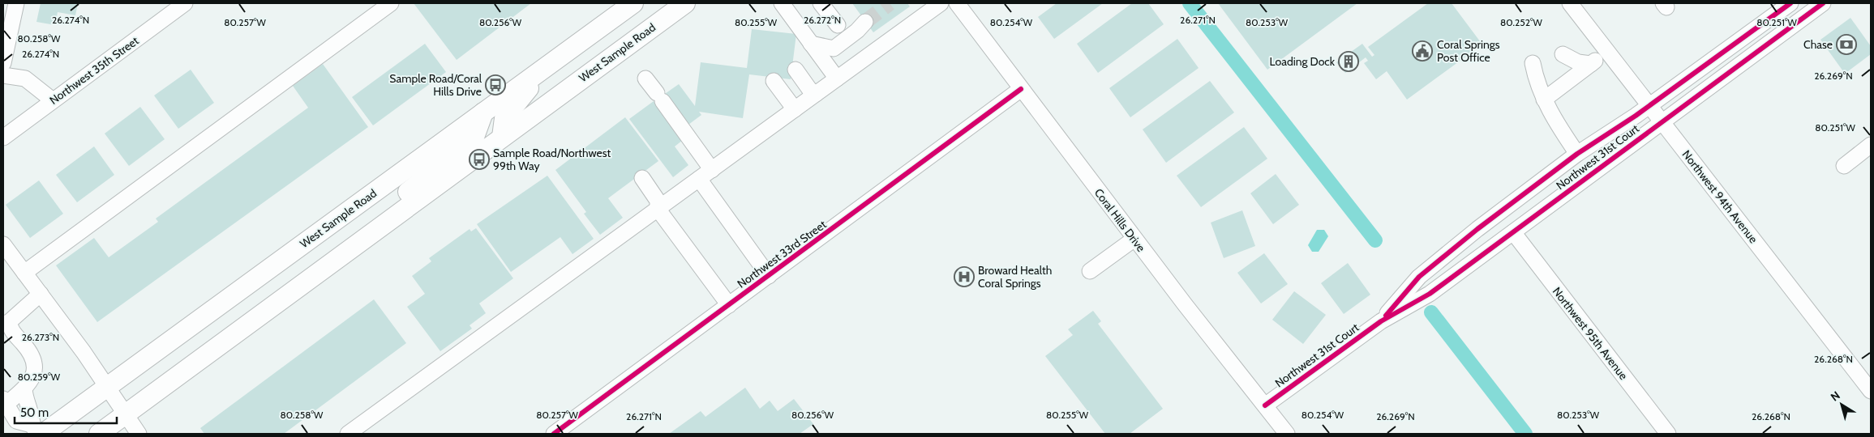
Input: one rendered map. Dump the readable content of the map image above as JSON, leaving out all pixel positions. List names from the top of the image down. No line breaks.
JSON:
{"streets":{"main road":["West Sample Road"],"street":["Northwest 35th Street","Northwest 31st Court","Northwest 94th Avenue","Coral Hills Drive","Northwest 33rd Street","Northwest 95th Avenue"]},"crossings":[["Northwest 31st Court","Northwest 94th Avenue"],["Northwest 31st Court","Coral Hills Drive"],["Northwest 31st Court","Northwest 95th Avenue"],["Coral Hills Drive","Northwest 33rd Street"]],"places":{"bank":["Chase"],"public building":["Coral Springs Post Office"],"building":["Loading Dock"],"bus stop":["Sample Road/Coral Hills Drive","Sample Road/Northwest 99th Way"],"hospital":["Broward Health Coral Springs"]},"scale_bar":"50 m","north":"top left","coordinates":["26.271°N","26.274°N","26.272°N","80.257°W","80.256°W","80.255°W","80.254°W","80.253°W","80.252°W","80.251°W","80.258°W","26.269°N","26.273°N","26.268°N","80.259°W"]}
